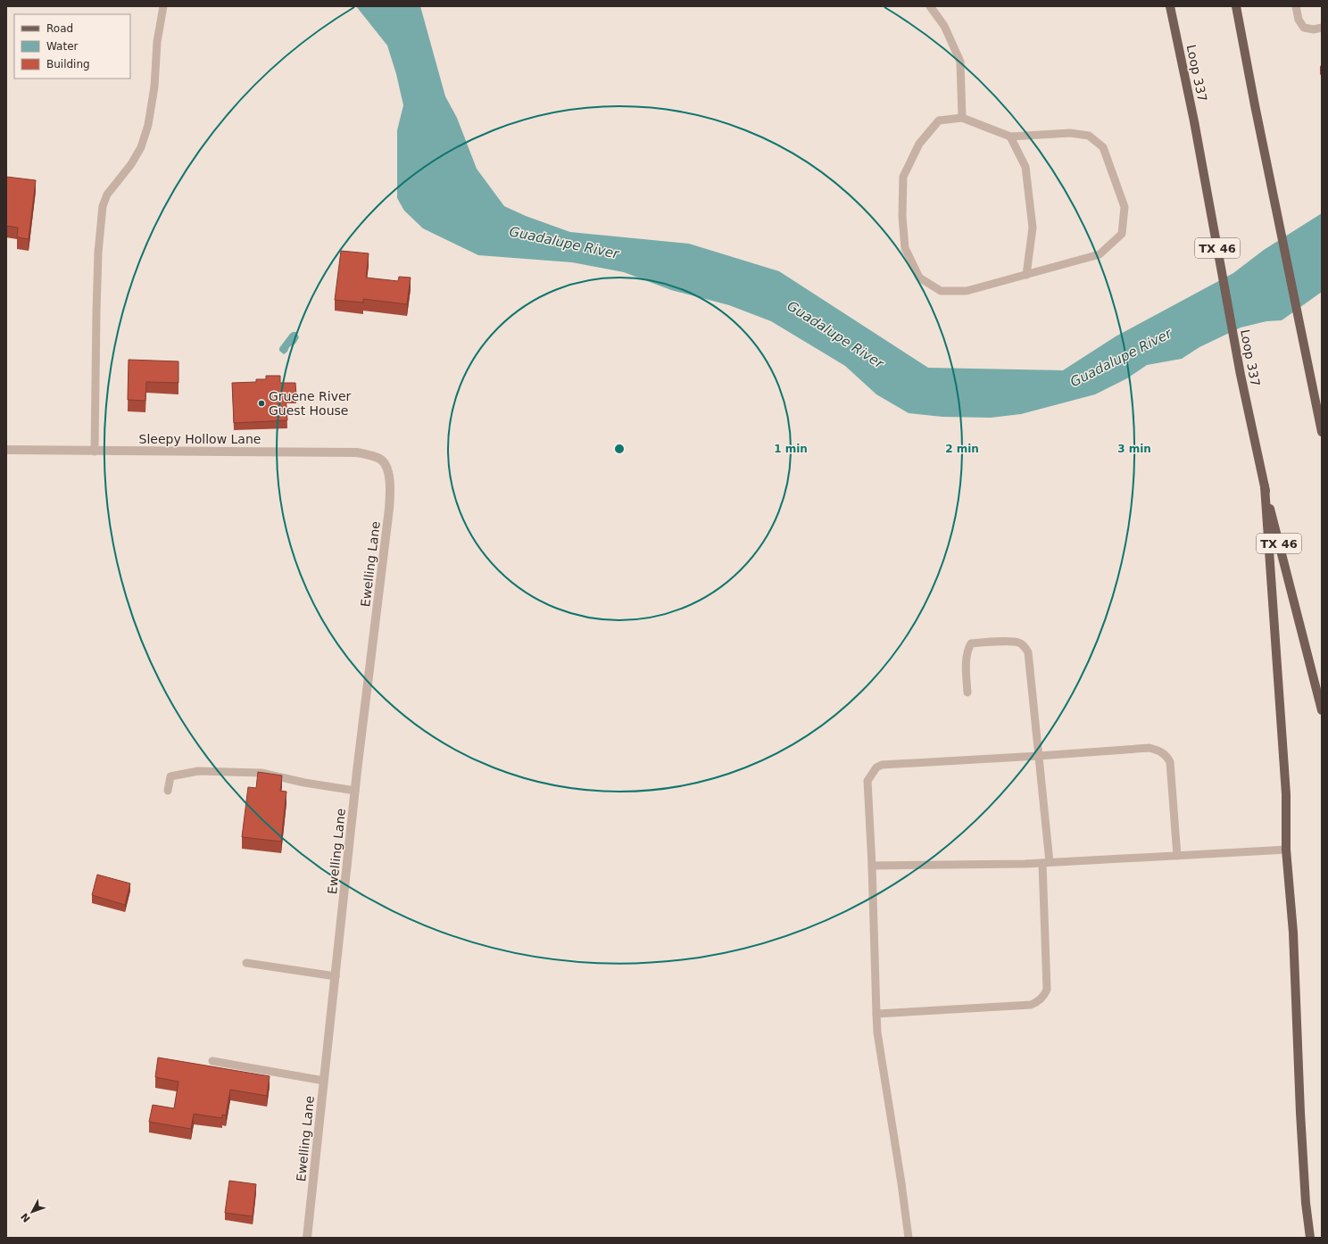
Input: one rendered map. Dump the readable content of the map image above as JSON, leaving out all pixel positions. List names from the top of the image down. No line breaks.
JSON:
{"streets":{"main road":["Loop 337","TX 46"],"street":["Sleepy Hollow Lane","Ewelling Lane"]},"crossings":[["Sleepy Hollow Lane","Ewelling Lane"]],"water":["Guadalupe River"],"places":["Gruene River Guest House"],"legend":["Road","Water","Building"],"north":"bottom left","rings":["1 min","2 min","3 min"]}
